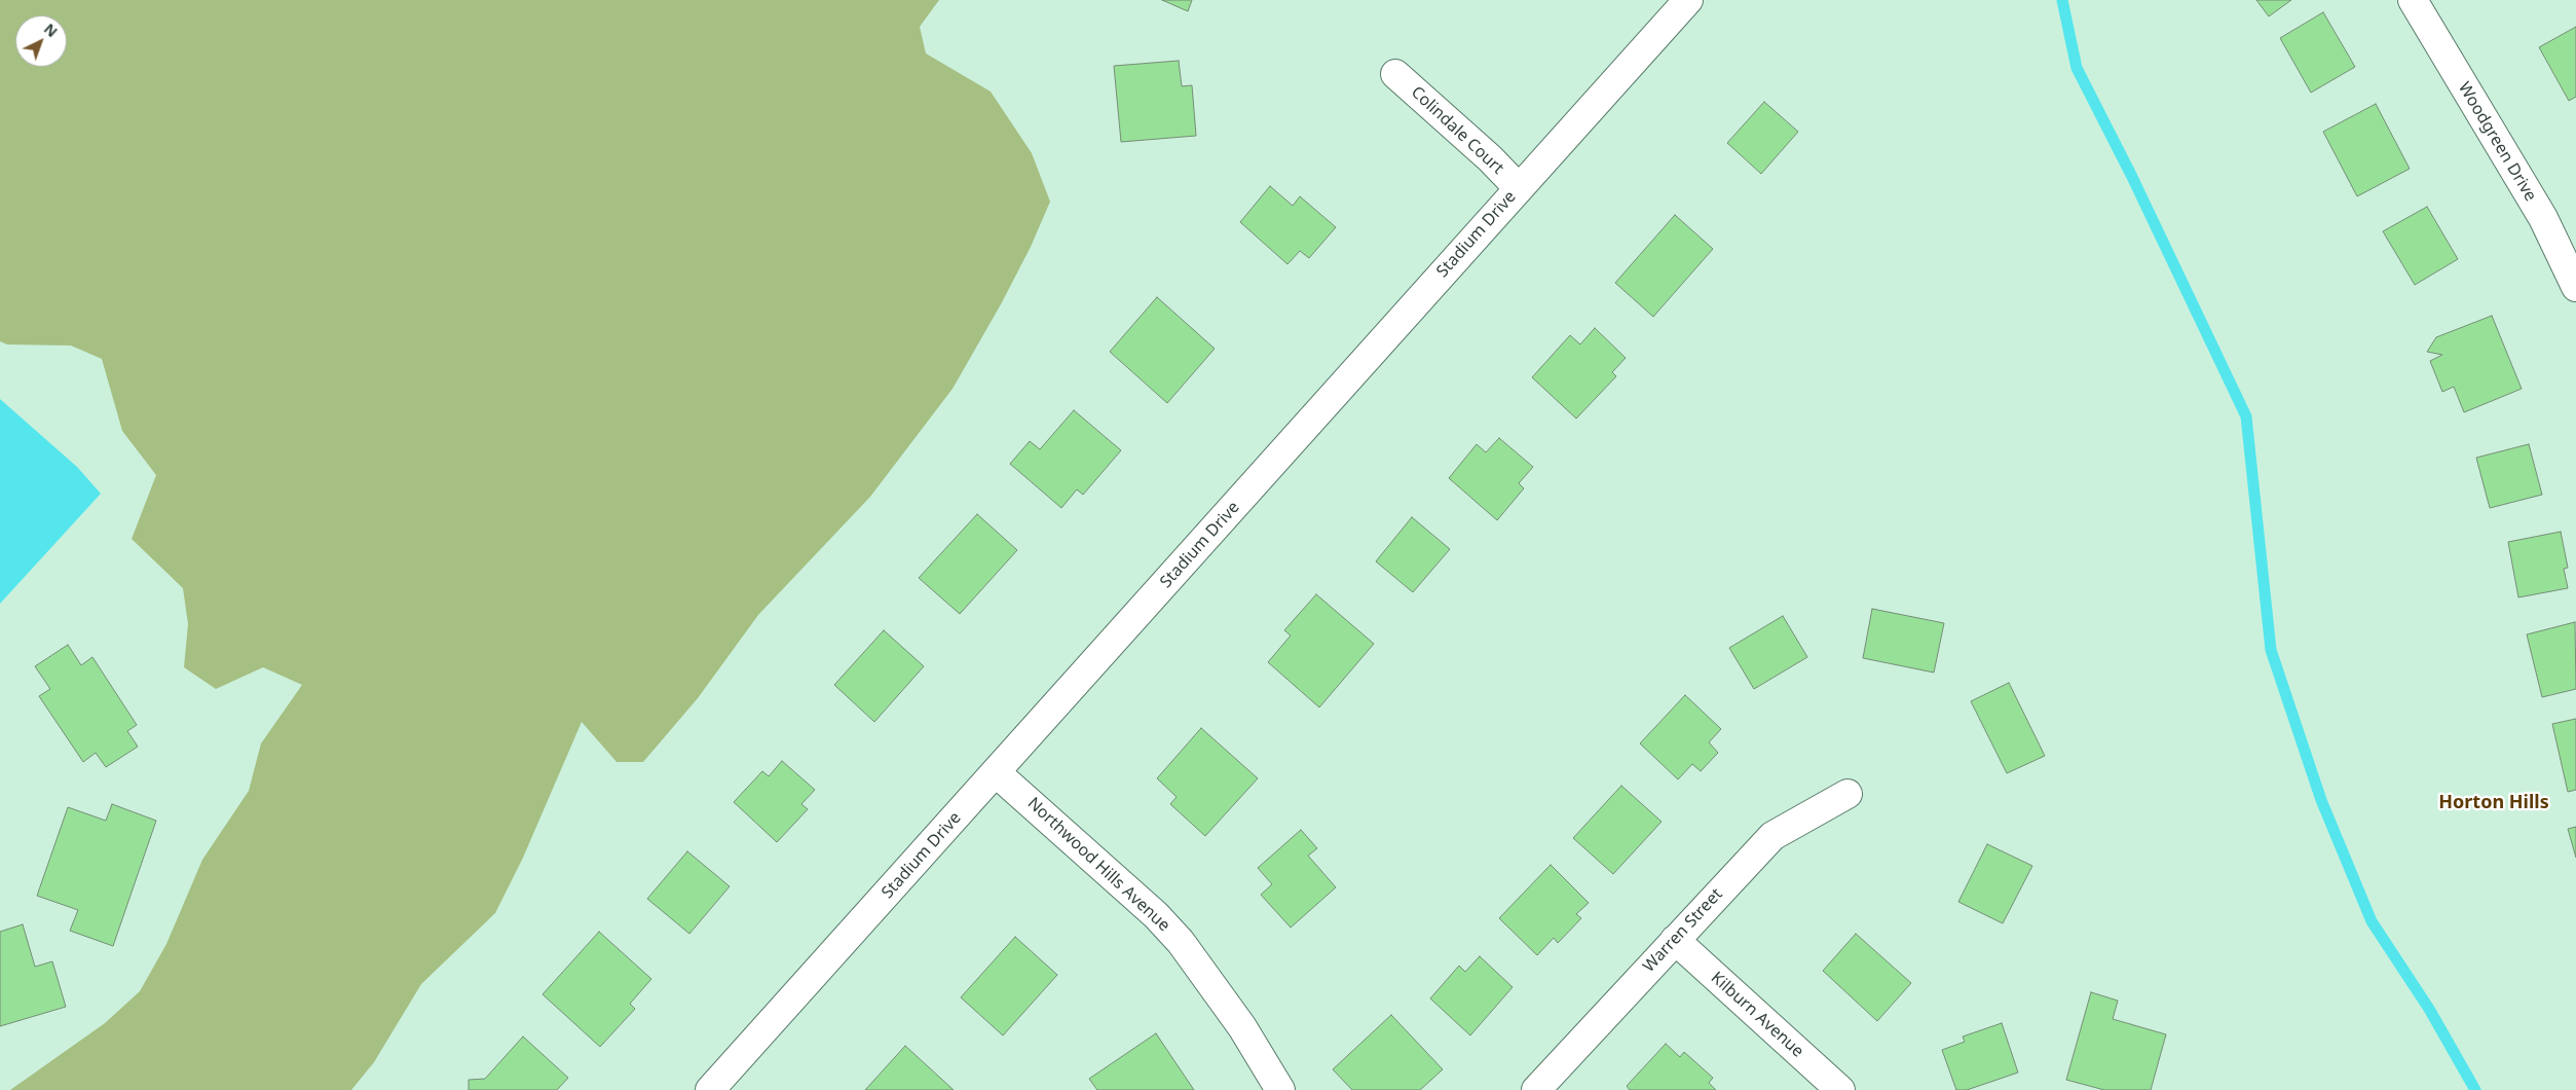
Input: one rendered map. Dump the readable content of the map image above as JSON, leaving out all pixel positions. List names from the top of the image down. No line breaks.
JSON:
{"streets":{"street":["Colindale Court","Woodgreen Drive","Stadium Drive","Northwood Hills Avenue","Warren Street","Kilburn Avenue"]},"crossings":[["Colindale Court","Stadium Drive"],["Stadium Drive","Northwood Hills Avenue"],["Warren Street","Kilburn Avenue"]],"districts":["Horton Hills"],"north":"top right"}
